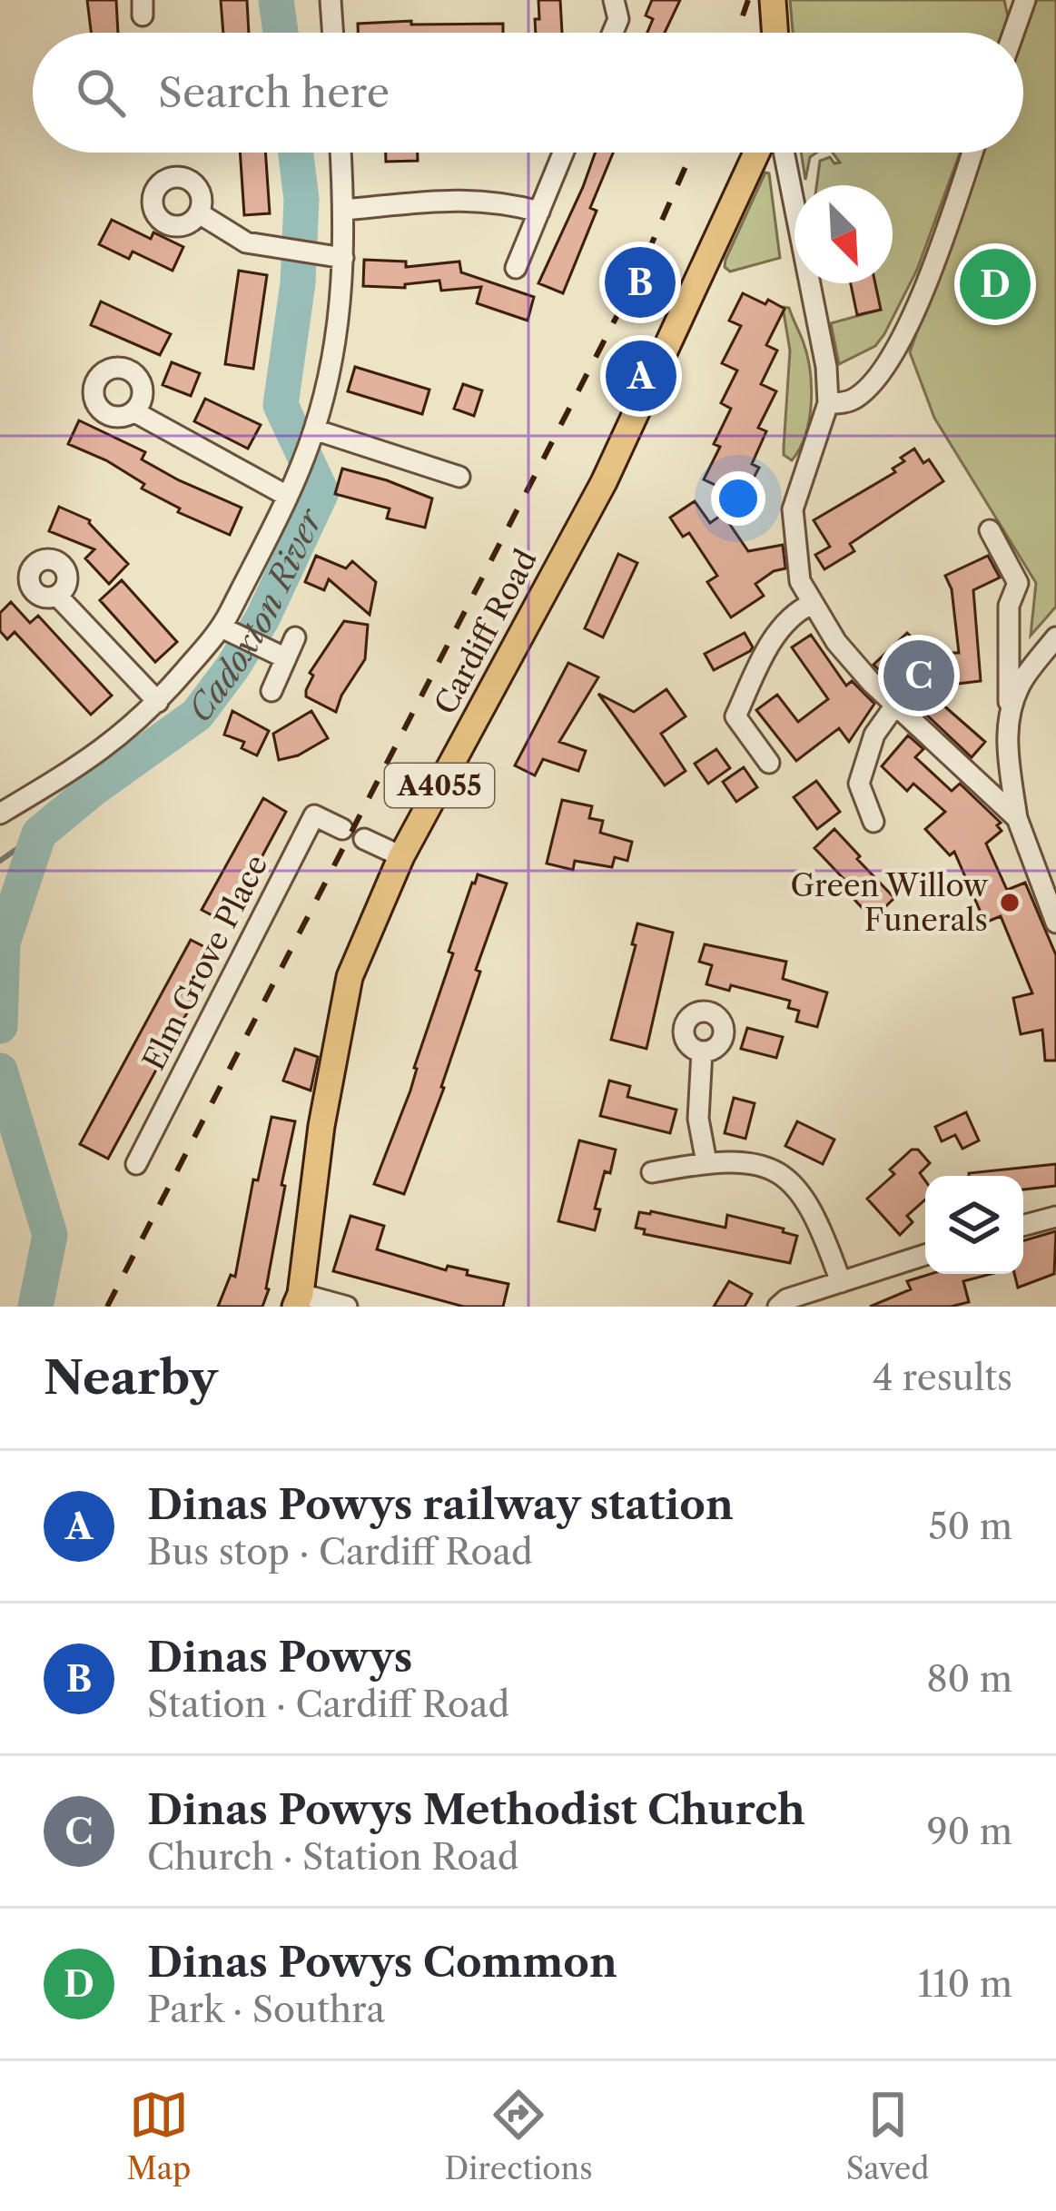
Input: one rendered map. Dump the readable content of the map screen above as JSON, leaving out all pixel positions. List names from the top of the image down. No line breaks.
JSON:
{"streets":{"main road":["Cardiff Road","A4055"],"street":["Elm Grove Place"]},"water":["Cadoxton River"],"places":["Green Willow Funerals"],"north":"bottom right","page":{"search":"Search here","pins":["B","D","A","C"],"heading":["Nearby","4 results"],"list":[{"mark":"A","name":"Dinas Powys railway station","note":"Bus stop · Cardiff Road","value":"50 m"},{"mark":"B","name":"Dinas Powys","note":"Station · Cardiff Road","value":"80 m"},{"mark":"C","name":"Dinas Powys Methodist Church","note":"Church · Station Road","value":"90 m"},{"mark":"D","name":"Dinas Powys Common","note":"Park · Southra","value":"110 m"}],"nav":["Map","Directions","Saved"]}}
